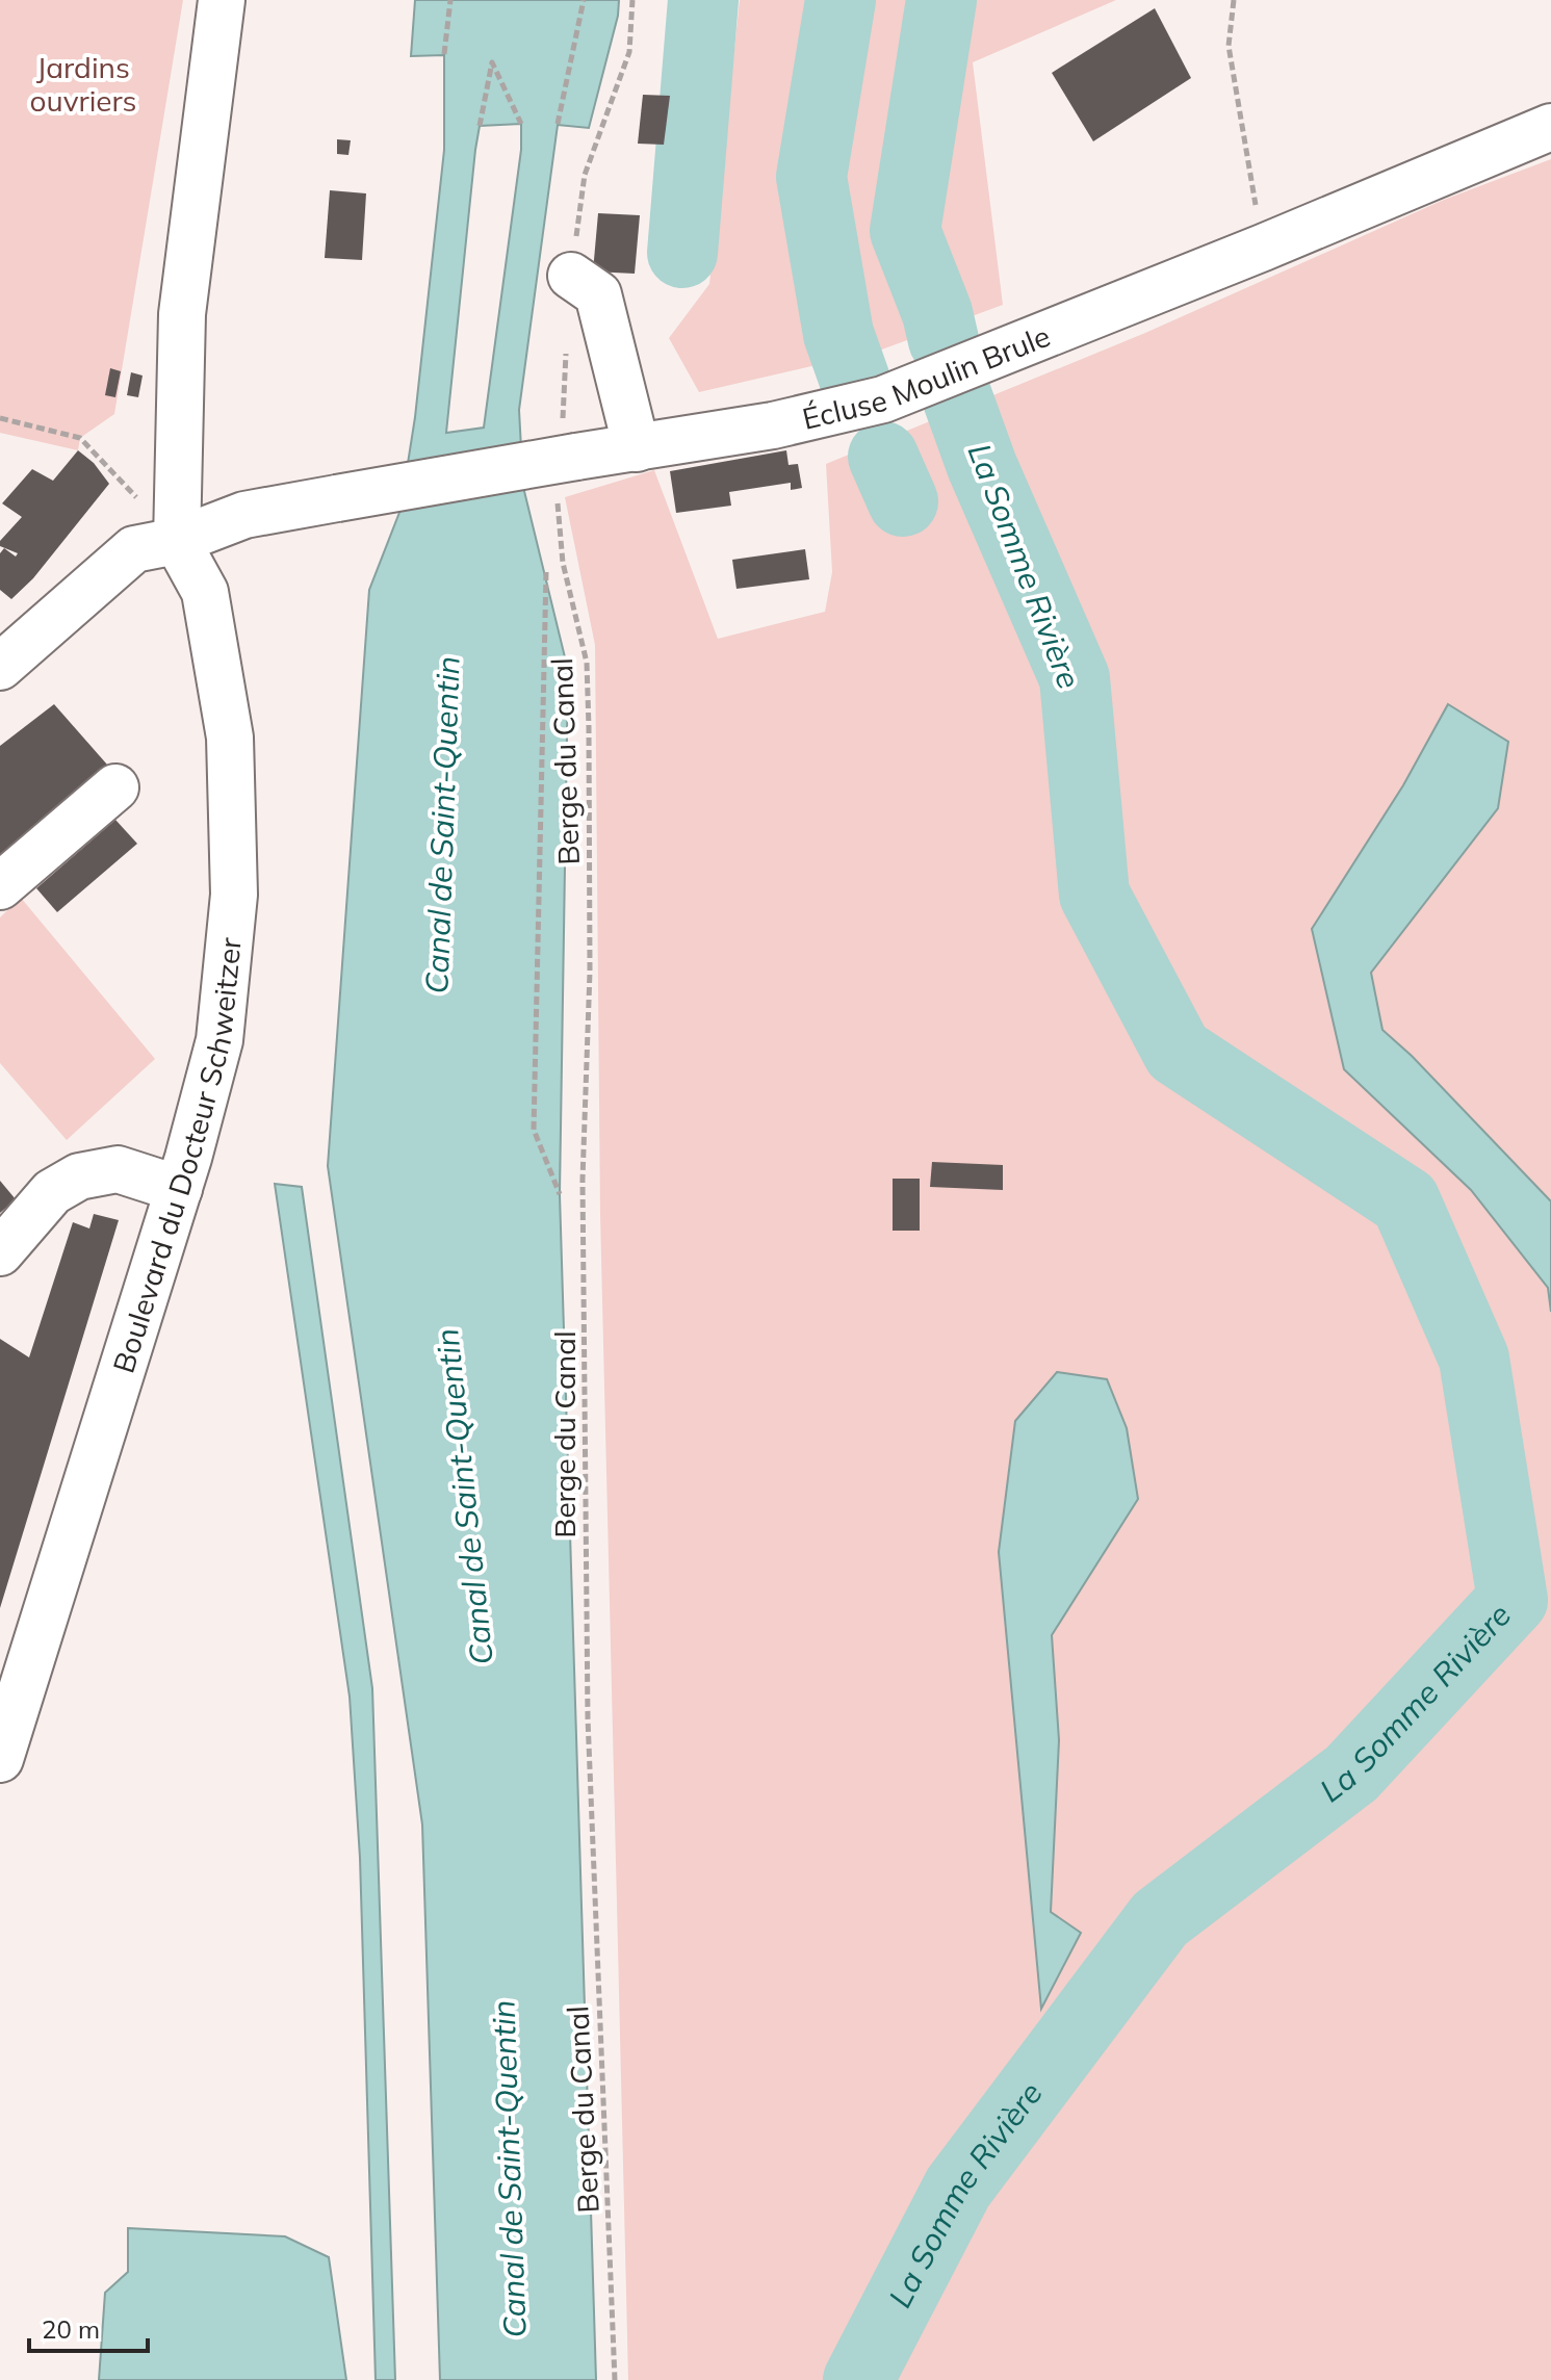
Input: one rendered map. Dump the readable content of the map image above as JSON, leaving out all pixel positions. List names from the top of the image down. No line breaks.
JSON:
{"streets":{"street":["Écluse Moulin Brule","Boulevard du Docteur Schweitzer"],"path":["Berge du Canal"]},"crossings":[["Écluse Moulin Brule","Berge du Canal"],["Écluse Moulin Brule","Boulevard du Docteur Schweitzer"]],"water":["La Somme Rivière","Canal de Saint-Quentin"],"parks":["Jardins ouvriers"],"scale_bar":"20 m"}
